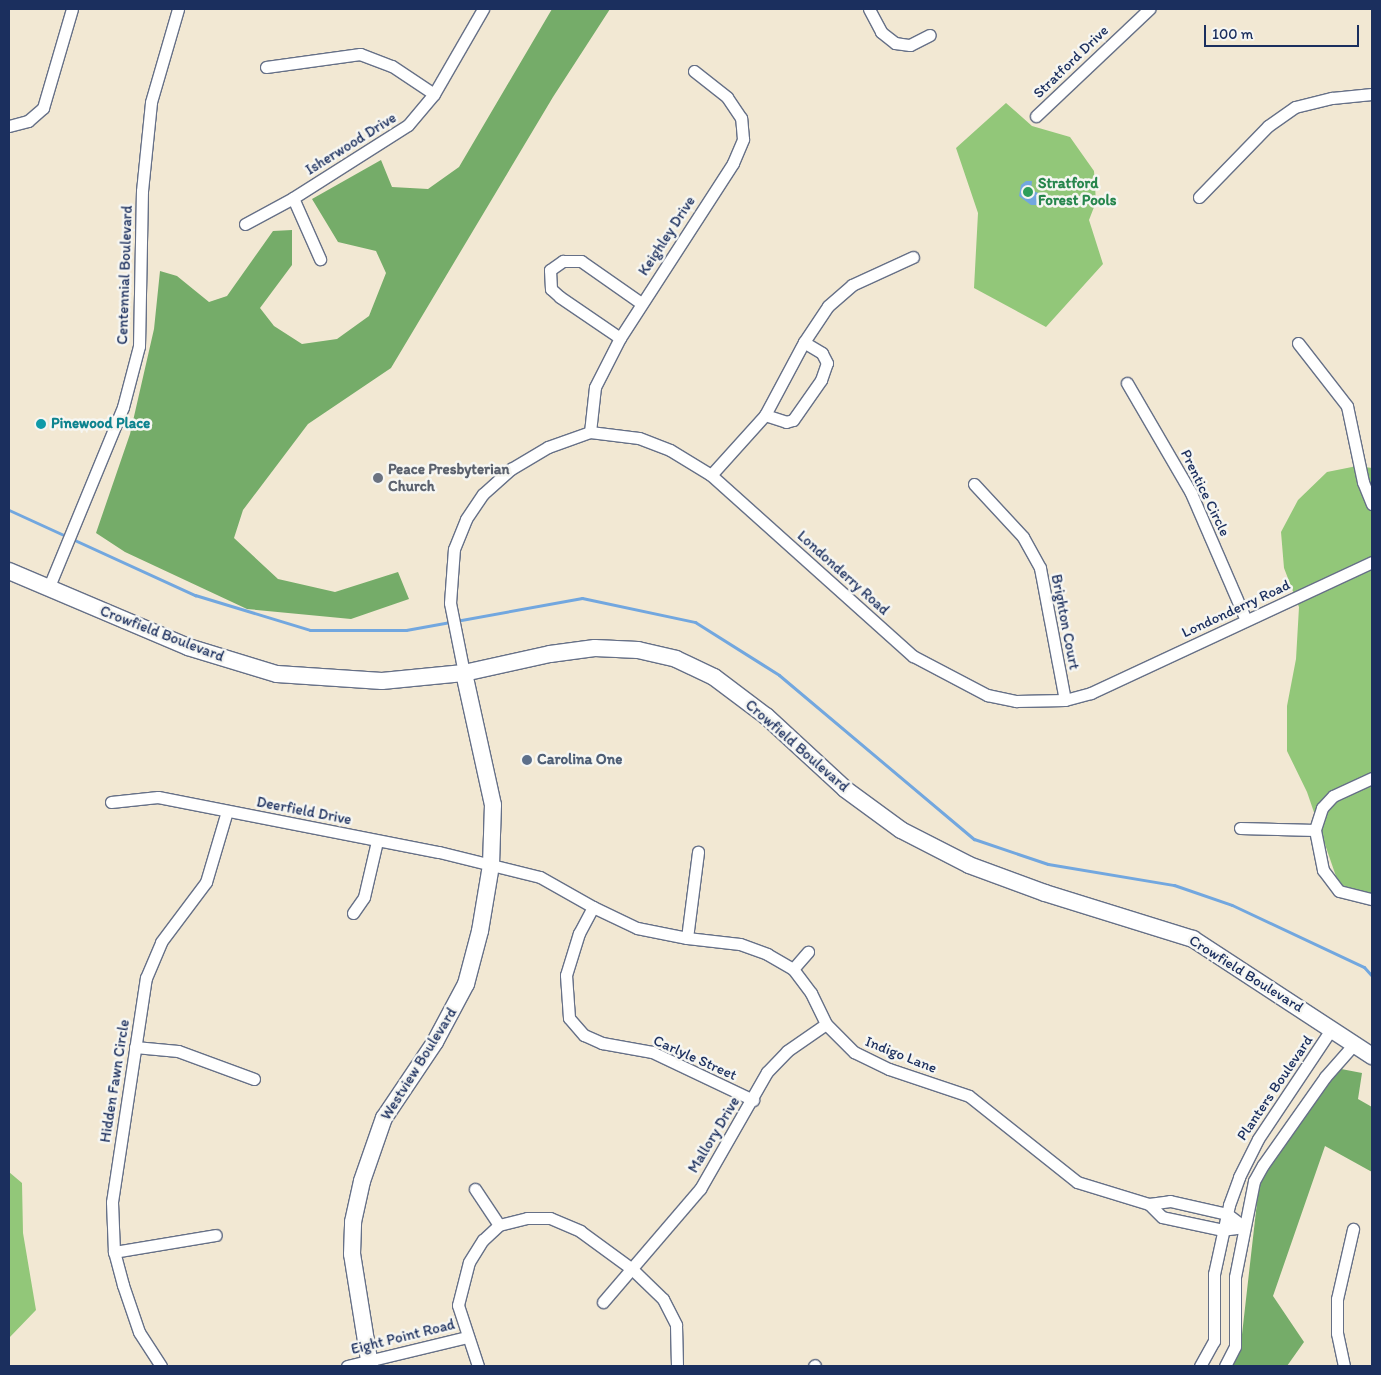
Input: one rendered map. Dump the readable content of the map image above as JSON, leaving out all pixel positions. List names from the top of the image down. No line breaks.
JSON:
{"streets":{"main road":["Crowfield Boulevard","Westview Boulevard"],"street":["Stratford Drive","Isherwood Drive","Keighley Drive","Centennial Boulevard","Prentice Circle","Londonderry Road","Brighton Court","Deerfield Drive","Indigo Lane","Carlyle Street","Hidden Fawn Circle","Planters Boulevard","Mallory Drive","Eight Point Road"]},"crossings":[["Keighley Drive","Londonderry Road"],["Centennial Boulevard","Crowfield Boulevard"],["Prentice Circle","Londonderry Road"],["Londonderry Road","Brighton Court"],["Londonderry Road","Crowfield Boulevard"],["Londonderry Road","Westview Boulevard"],["Crowfield Boulevard","Westview Boulevard"],["Crowfield Boulevard","Planters Boulevard"],["Deerfield Drive","Indigo Lane"],["Deerfield Drive","Westview Boulevard"],["Deerfield Drive","Hidden Fawn Circle"],["Indigo Lane","Carlyle Street"],["Indigo Lane","Westview Boulevard"],["Indigo Lane","Planters Boulevard"],["Indigo Lane","Mallory Drive"],["Carlyle Street","Mallory Drive"],["Westview Boulevard","Eight Point Road"]],"places":["Stratford Forest Pools","Pinewood Place","Peace Presbyterian Church","Carolina One"],"scale_bar":"100 m"}
